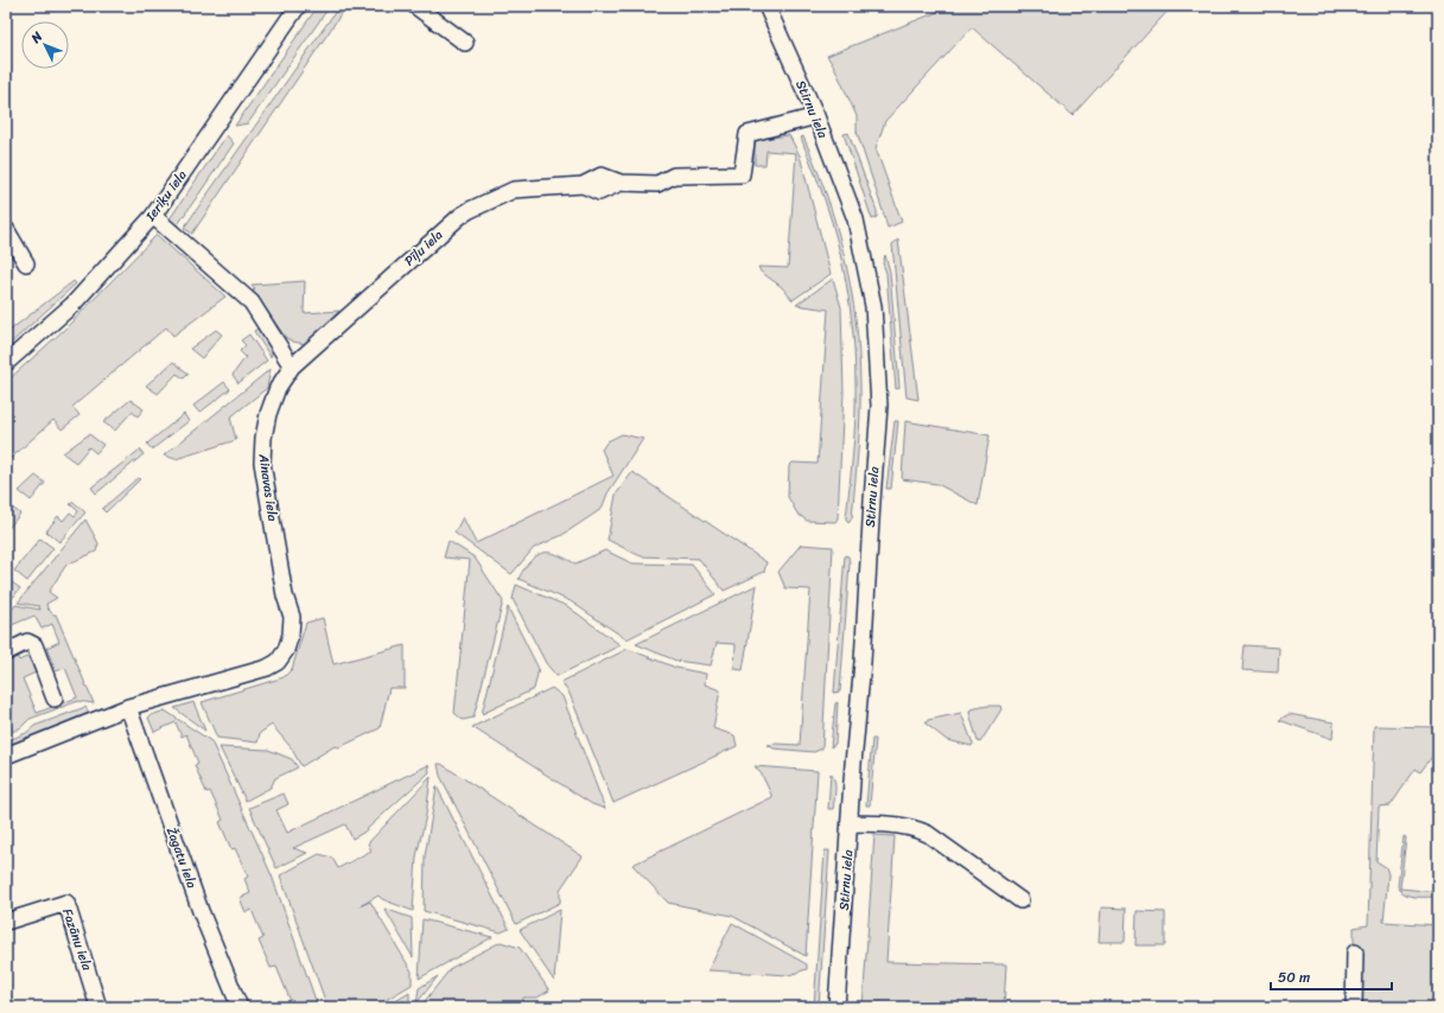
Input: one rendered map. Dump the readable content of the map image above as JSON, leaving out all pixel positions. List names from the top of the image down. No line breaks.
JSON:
{"streets":{"street":["Stirnu iela","Ieriķu iela","Pīļu iela","Ainavas iela","Žagatu iela","Fazānu iela"]},"crossings":[["Stirnu iela","Pīļu iela"],["Pīļu iela","Ainavas iela"],["Ainavas iela","Žagatu iela"]],"scale_bar":"50 m","north":"top left"}
